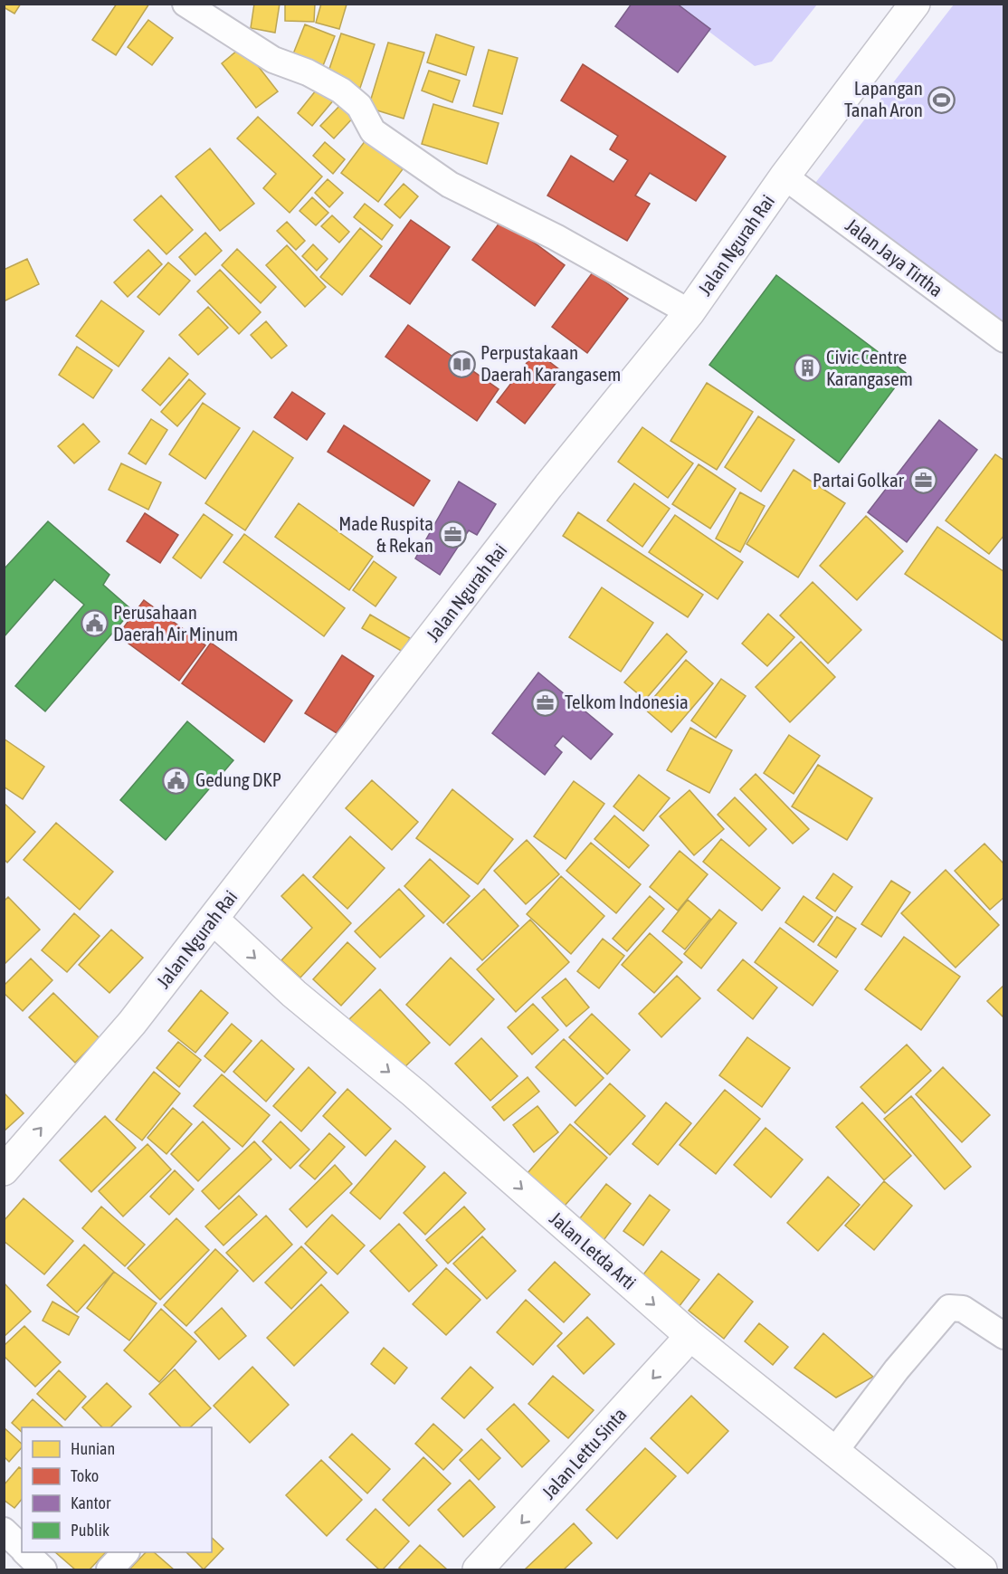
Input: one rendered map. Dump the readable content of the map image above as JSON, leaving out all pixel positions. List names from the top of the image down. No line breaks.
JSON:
{"streets":{"street":["Jalan Ngurah Rai","Jalan Jaya Tirtha","Jalan Letda Arti","Jalan Lettu Sinta"]},"crossings":[["Jalan Ngurah Rai","Jalan Jaya Tirtha"],["Jalan Ngurah Rai","Jalan Letda Arti"],["Jalan Letda Arti","Jalan Lettu Sinta"]],"one_way":["Jalan Letda Arti","Jalan Lettu Sinta"],"places":{"sports":["Lapangan Tanah Aron"],"library":["Perpustakaan Daerah Karangasem"],"building":["Civic Centre Karangasem"],"office":["Partai Golkar","Made Ruspita & Rekan","Telkom Indonesia"],"public building":["Perusahaan Daerah Air Minum","Gedung DKP"]},"legend":["Hunian","Toko","Kantor","Publik"]}
